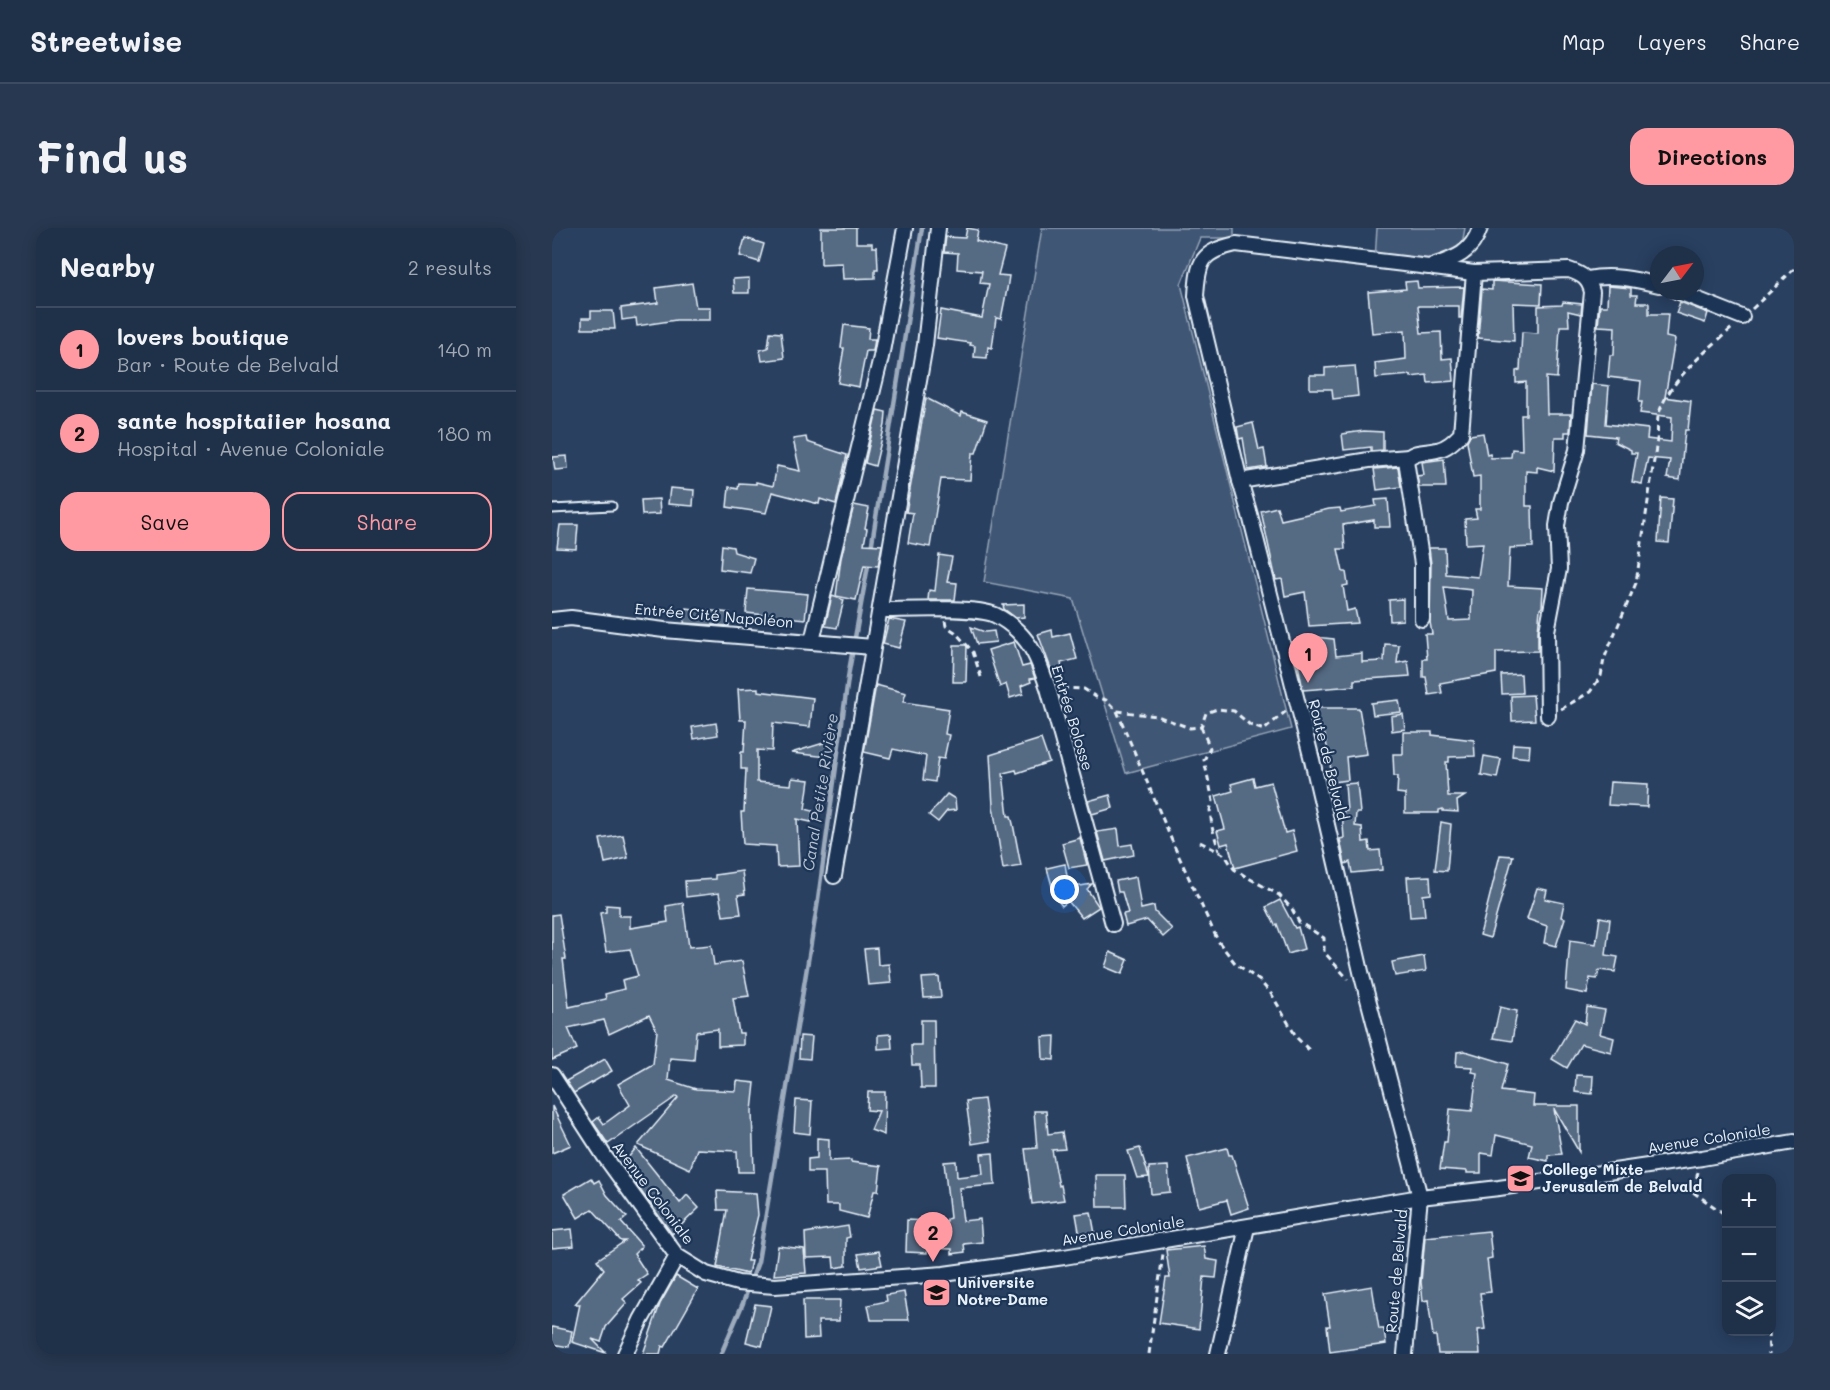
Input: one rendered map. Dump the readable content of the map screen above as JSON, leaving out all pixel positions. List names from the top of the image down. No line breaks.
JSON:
{"streets":{"street":["Entrée Cité Napoléon","Entrée Bolosse","Route de Belvald","Avenue Coloniale"]},"crossings":[["Route de Belvald","Avenue Coloniale"]],"water":["Canal Petite Rivière"],"places":{"school or university":["College Mixte Jerusalem de Belvald","Universite Notre-Dame"]},"north":"top right","page":{"header":"Streetwise","nav":["Map","Layers","Share"],"buttons":["Directions",["Save","Share"]],"title":"Find us","heading":["Nearby","2 results"],"list":[{"mark":"1","name":"lovers boutique","note":"Bar · Route de Belvald","value":"140 m"},{"mark":"2","name":"sante hospitaiier hosana","note":"Hospital · Avenue Coloniale","value":"180 m"}],"pins":["1","2"],"map_buttons":["+","−"]}}
